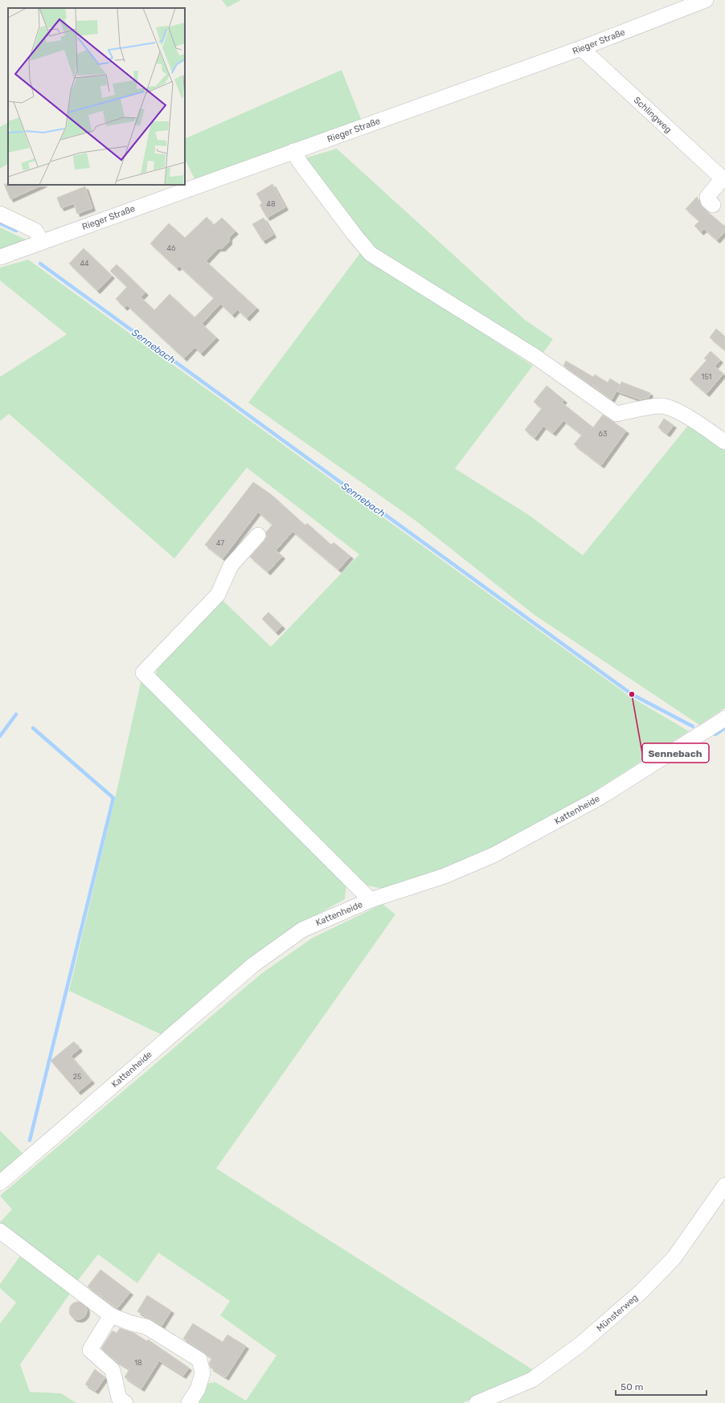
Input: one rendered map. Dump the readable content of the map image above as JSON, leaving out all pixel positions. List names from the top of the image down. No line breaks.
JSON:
{"streets":{"street":["Rieger Straße","Schlingweg","Kattenheide","Münsterweg"]},"crossings":[["Rieger Straße","Schlingweg"]],"water":["Sennebach"],"places":["Sennebach"],"house_numbers":["48","46","44","151","63","47","25","18"],"scale_bar":"50 m"}
